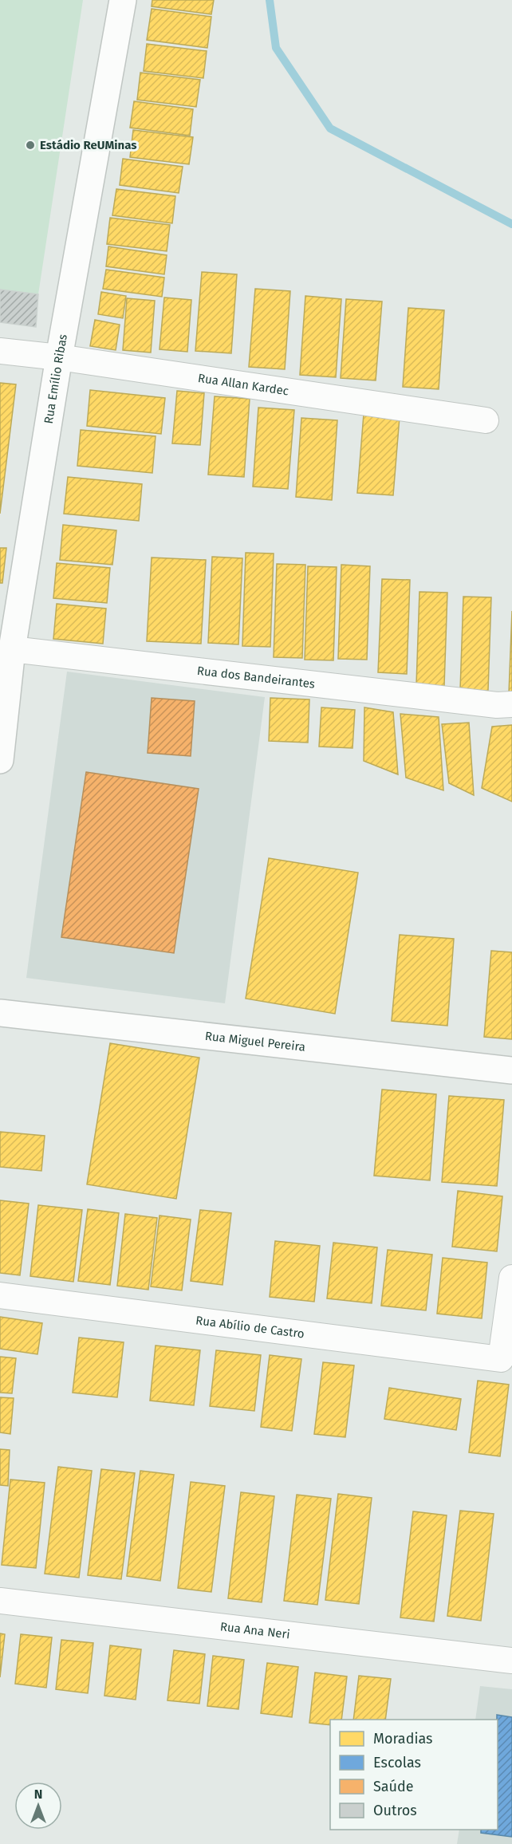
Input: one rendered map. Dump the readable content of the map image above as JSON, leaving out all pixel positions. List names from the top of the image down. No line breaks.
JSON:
{"streets":{"street":["Rua Emílio Ribas","Rua Allan Kardec","Rua dos Bandeirantes","Rua Miguel Pereira","Rua Abílio de Castro","Rua Ana Neri"]},"crossings":[["Rua Emílio Ribas","Rua Allan Kardec"],["Rua Emílio Ribas","Rua dos Bandeirantes"]],"places":["Estádio ReUMinas"],"legend":["Moradias","Escolas","Saúde","Outros"],"north":"top"}
